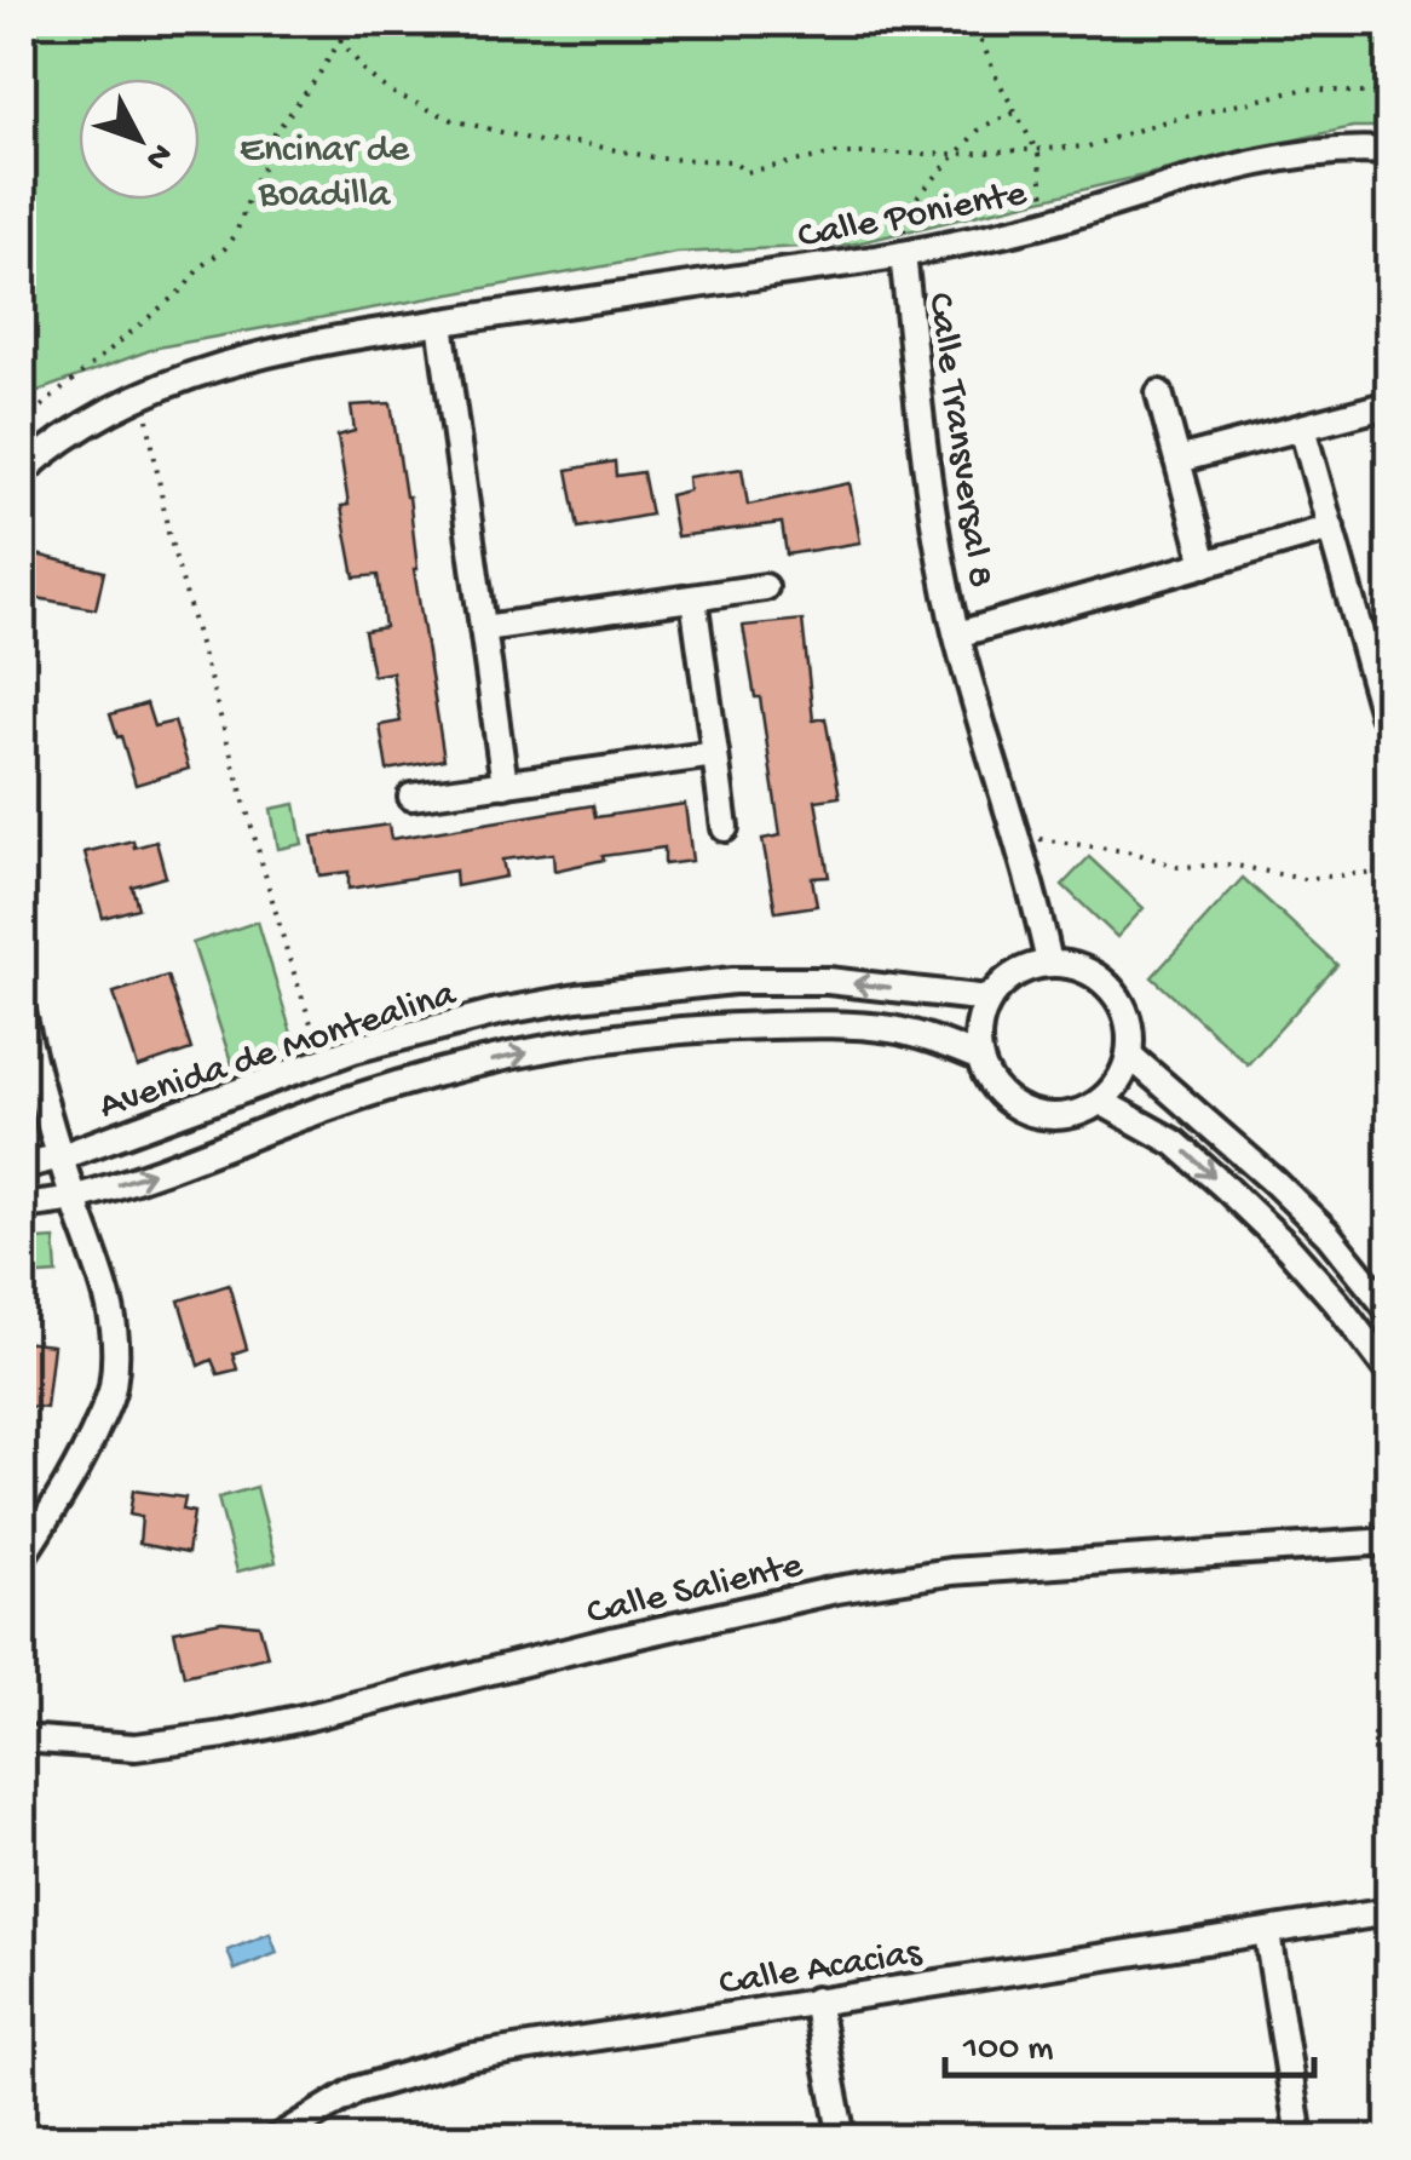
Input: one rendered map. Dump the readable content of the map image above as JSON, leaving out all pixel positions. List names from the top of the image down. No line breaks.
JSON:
{"streets":{"street":["Calle Poniente","Calle Transversal 8","Avenida de Montealina","Calle Saliente","Calle Acacias"]},"crossings":[["Calle Poniente","Calle Transversal 8"],["Calle Transversal 8","Avenida de Montealina"]],"parks":["Encinar de Boadilla"],"scale_bar":"100 m","north":"bottom right"}
